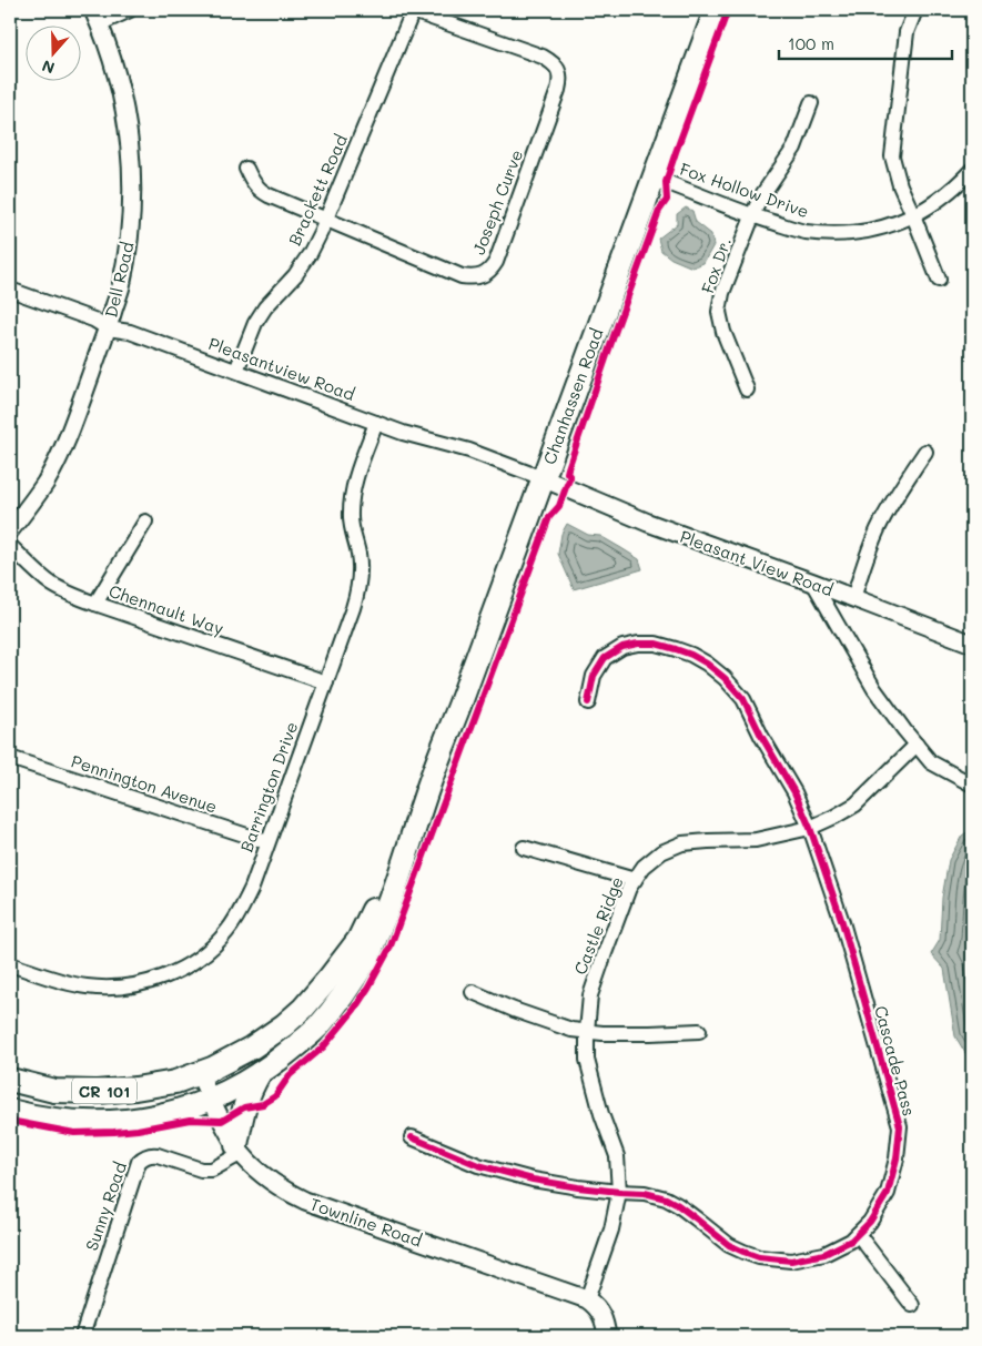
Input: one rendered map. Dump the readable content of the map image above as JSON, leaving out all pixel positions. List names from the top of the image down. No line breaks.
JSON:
{"streets":{"main road":["Chanhassen Road","CR 101"],"street":["Brackett Road","Fox Hollow Drive","Joseph Curve","Fox Dr.","Dell Road","Pleasantview Road","Pleasant View Road","Chennault Way","Pennington Avenue","Barrington Drive","Castle Ridge","Cascade Pass","Sunny Road","Townline Road"]},"crossings":[["Brackett Road","Joseph Curve"],["Brackett Road","Pleasantview Road"],["Fox Hollow Drive","Fox Dr."],["Fox Hollow Drive","Chanhassen Road"],["Dell Road","Pleasantview Road"],["Pleasantview Road","Chanhassen Road"],["Pleasantview Road","Pleasant View Road"],["Pleasantview Road","Barrington Drive"],["Chanhassen Road","Pleasant View Road"],["Chanhassen Road","CR 101"],["Chennault Way","Barrington Drive"],["Pennington Avenue","Barrington Drive"],["Castle Ridge","Cascade Pass"],["Castle Ridge","Townline Road"],["CR 101","Townline Road"],["Sunny Road","Townline Road"]],"scale_bar":"100 m","north":"bottom"}
